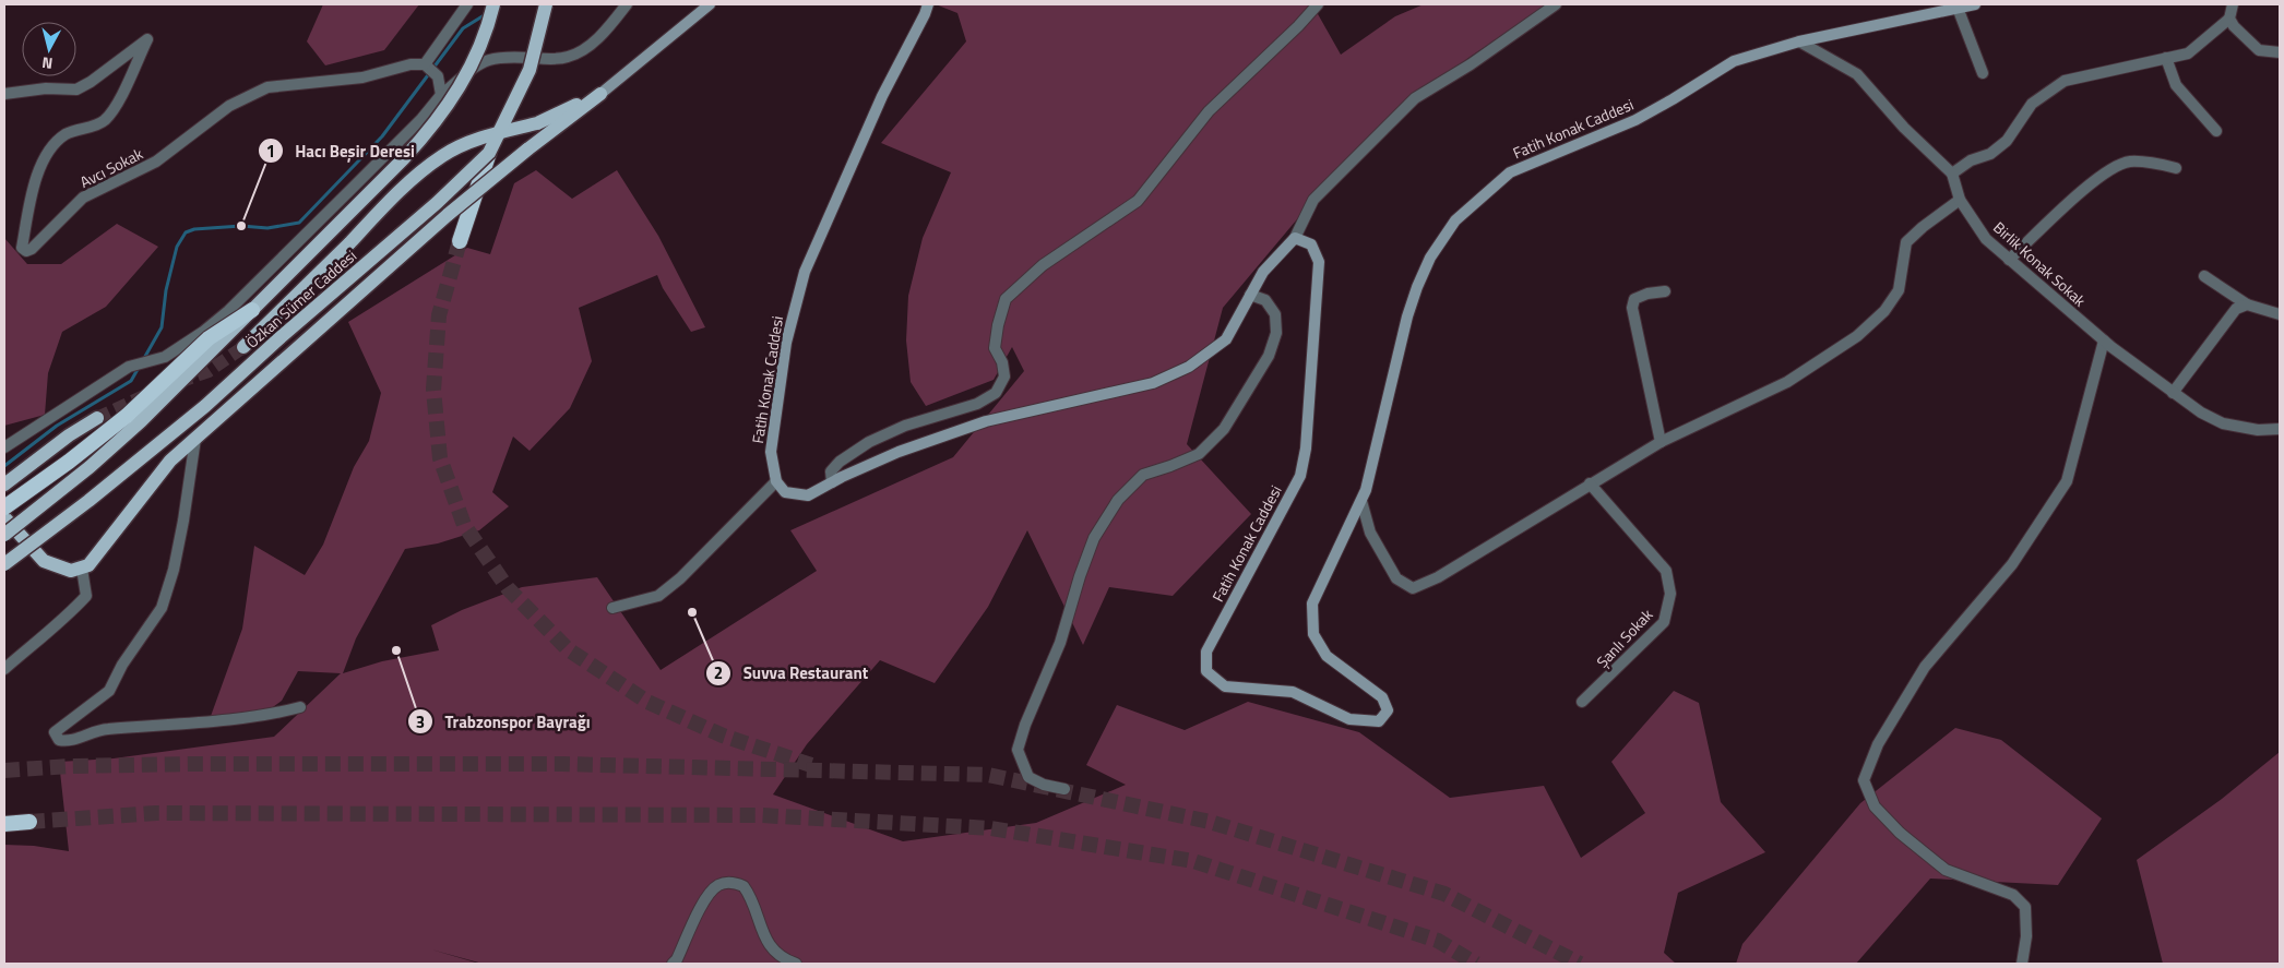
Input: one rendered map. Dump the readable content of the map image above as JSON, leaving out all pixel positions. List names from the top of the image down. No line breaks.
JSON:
{"streets":{"main road":["Fatih Konak Caddesi","Özkan Sümer Caddesi"],"street":["Avcı Sokak","Birlik Konak Sokak","Şanlı Sokak"]},"crossings":[["Fatih Konak Caddesi","Birlik Konak Sokak"]],"places":["Hacı Beşir Deresi","Suvva Restaurant","Trabzonspor Bayrağı"],"north":"bottom"}
